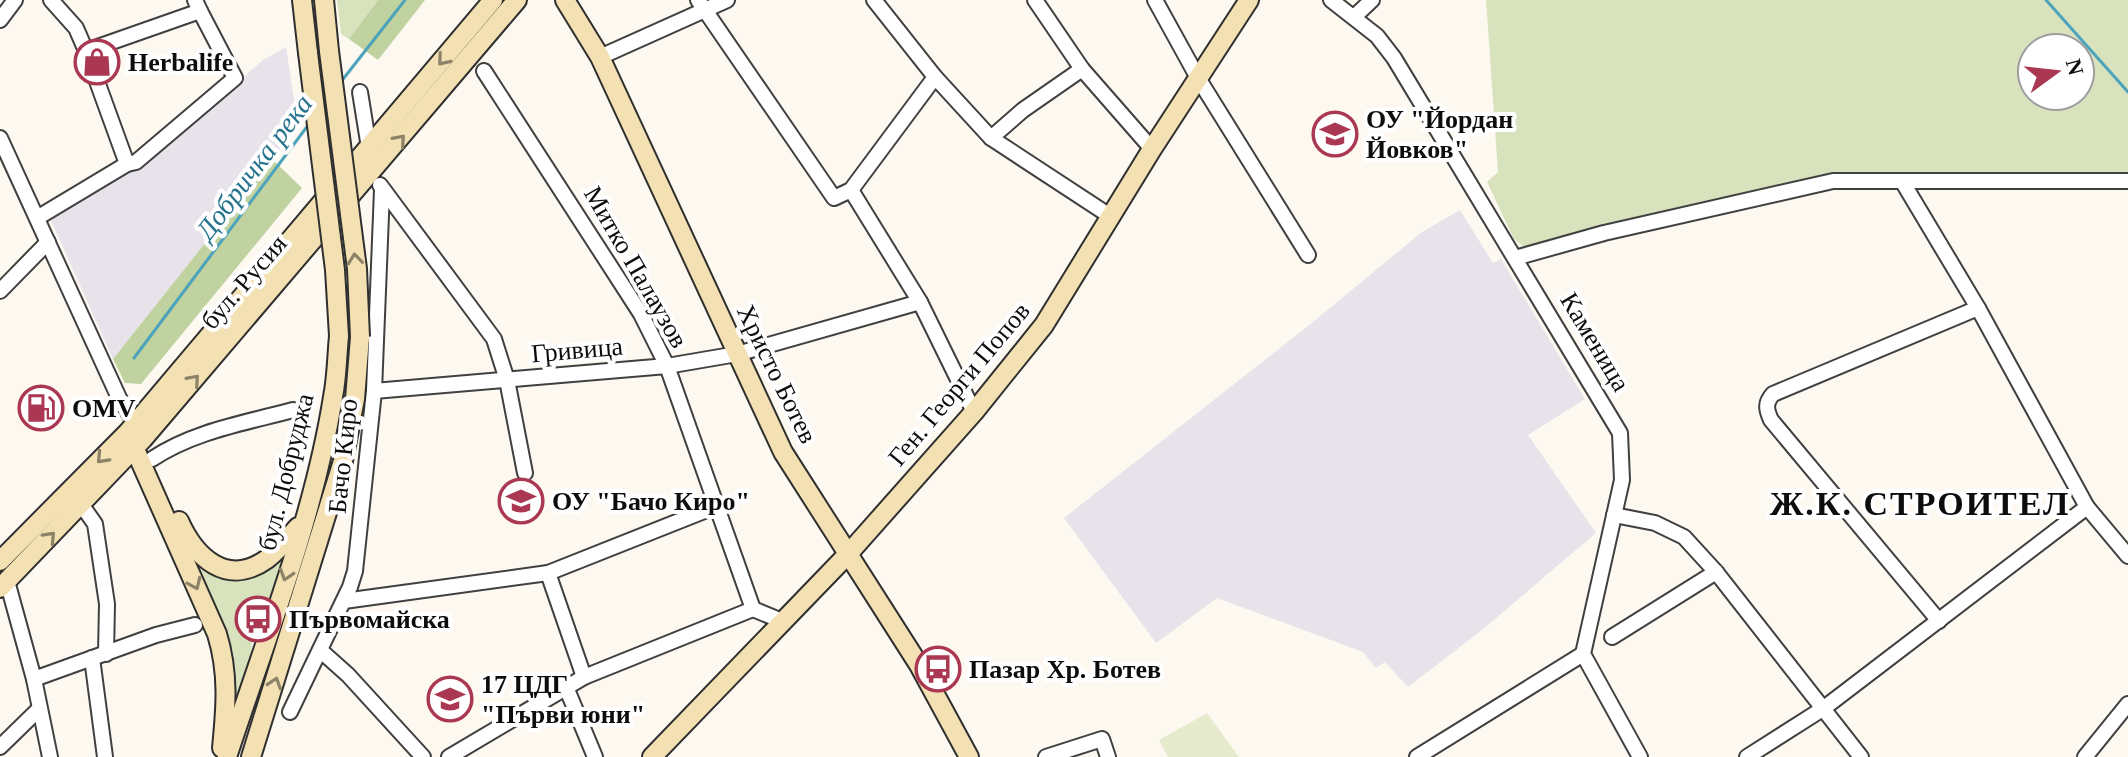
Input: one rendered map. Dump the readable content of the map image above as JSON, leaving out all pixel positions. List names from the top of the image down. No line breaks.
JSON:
{"streets":{"main road":["бул. Русия","Христо Ботев","Ген. Георги Попов","бул. Добруджа"],"street":["Митко Палаузов","Каменица","Гривица","Бачо Киро"]},"crossings":[["Митко Палаузов","Гривица"],["Гривица","Христо Ботев"],["Гривица","Бачо Киро"],["Христо Ботев","Ген. Георги Попов"]],"districts":["Ж.К. СТРОИТЕЛ"],"water":["Добричка река"],"places":{"shop":["Herbalife"],"school or university":["ОУ \"Йордан Йовков\"","ОУ \"Бачо Киро\"","17 ЦДГ \"Първи юни\""],"fuel station":["OMV"],"bus stop":["Първомайска","Пазар Хр. Ботев"]},"north":"right"}
